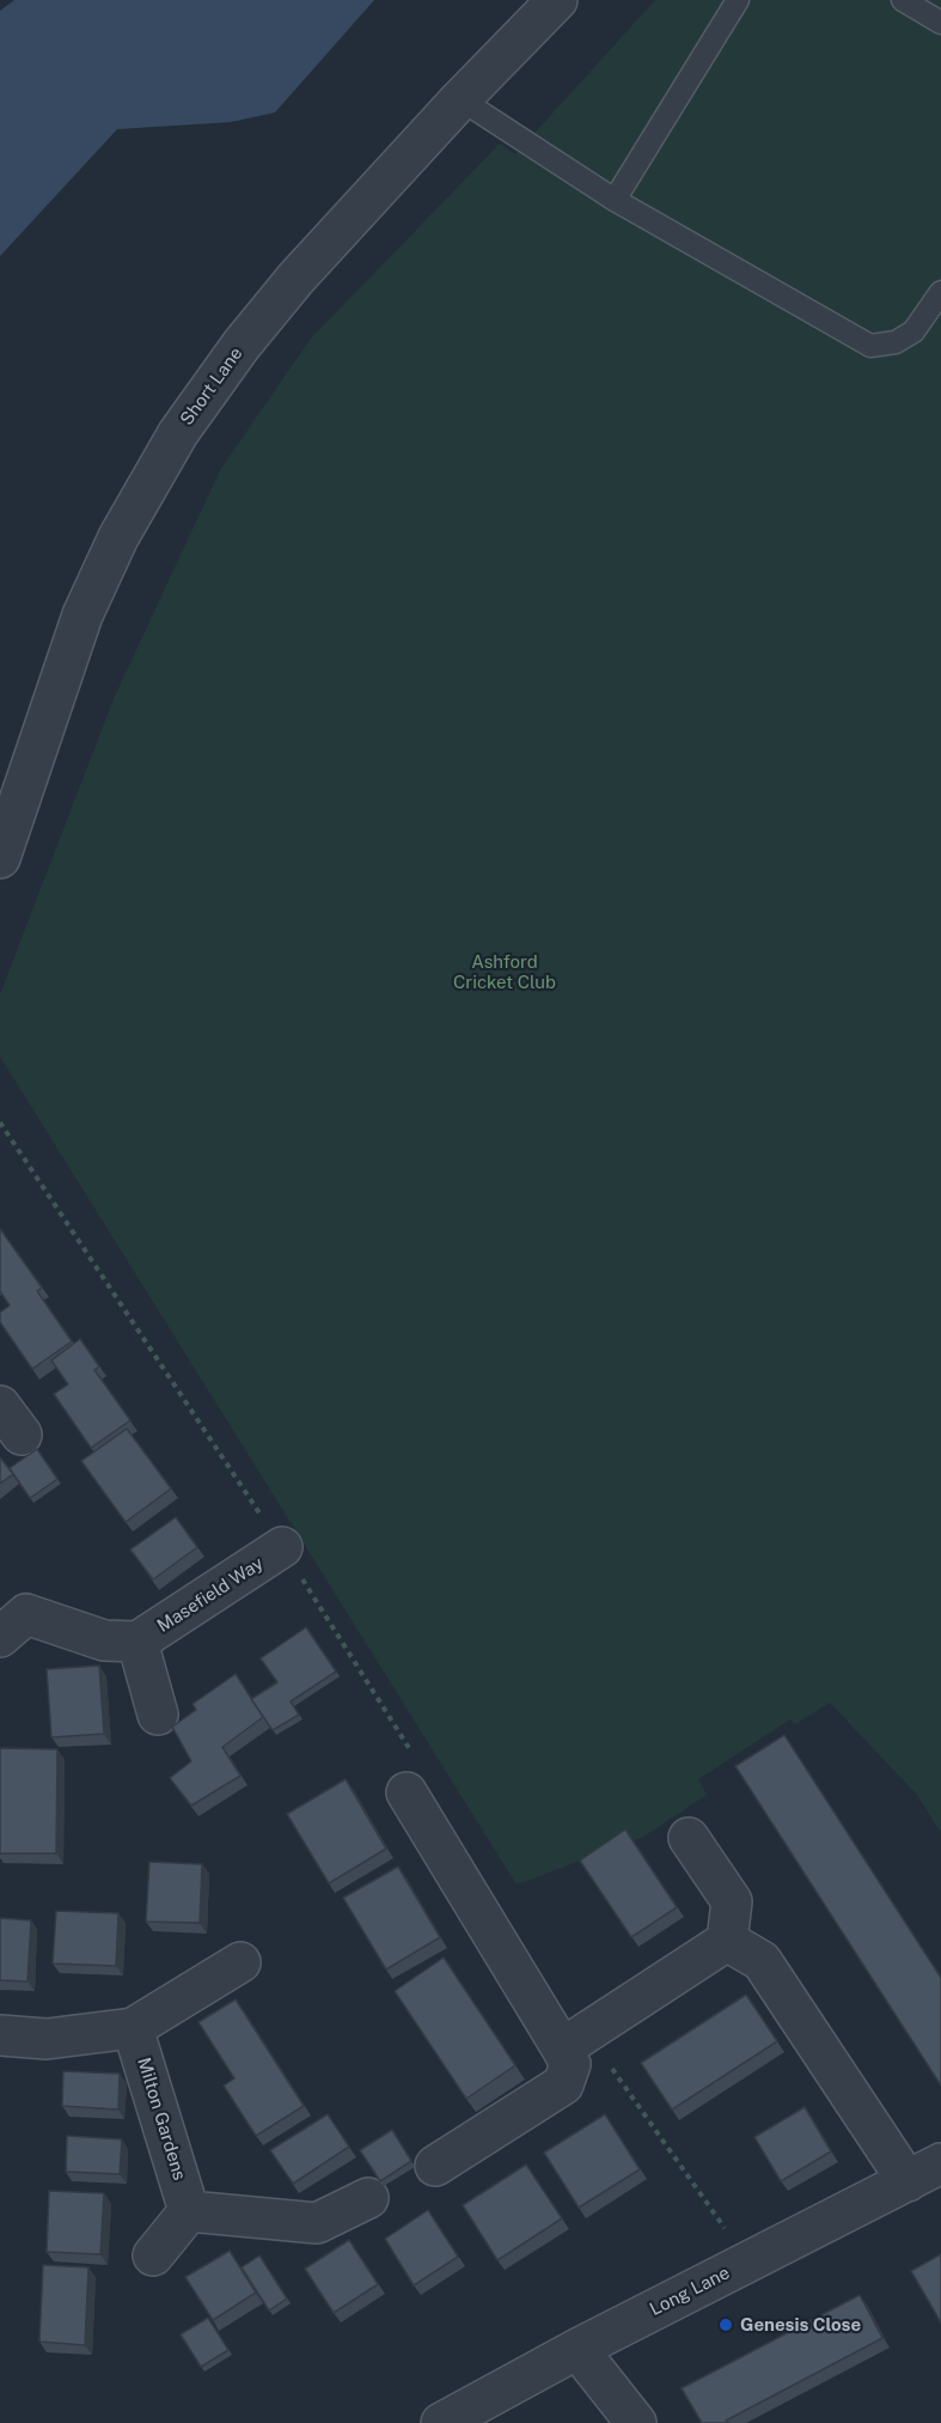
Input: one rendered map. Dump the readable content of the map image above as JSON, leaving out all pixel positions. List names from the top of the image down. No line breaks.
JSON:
{"streets":{"street":["Short Lane","Masefield Way","Milton Gardens","Long Lane"]},"parks":["Ashford Cricket Club"],"places":["Genesis Close"]}
